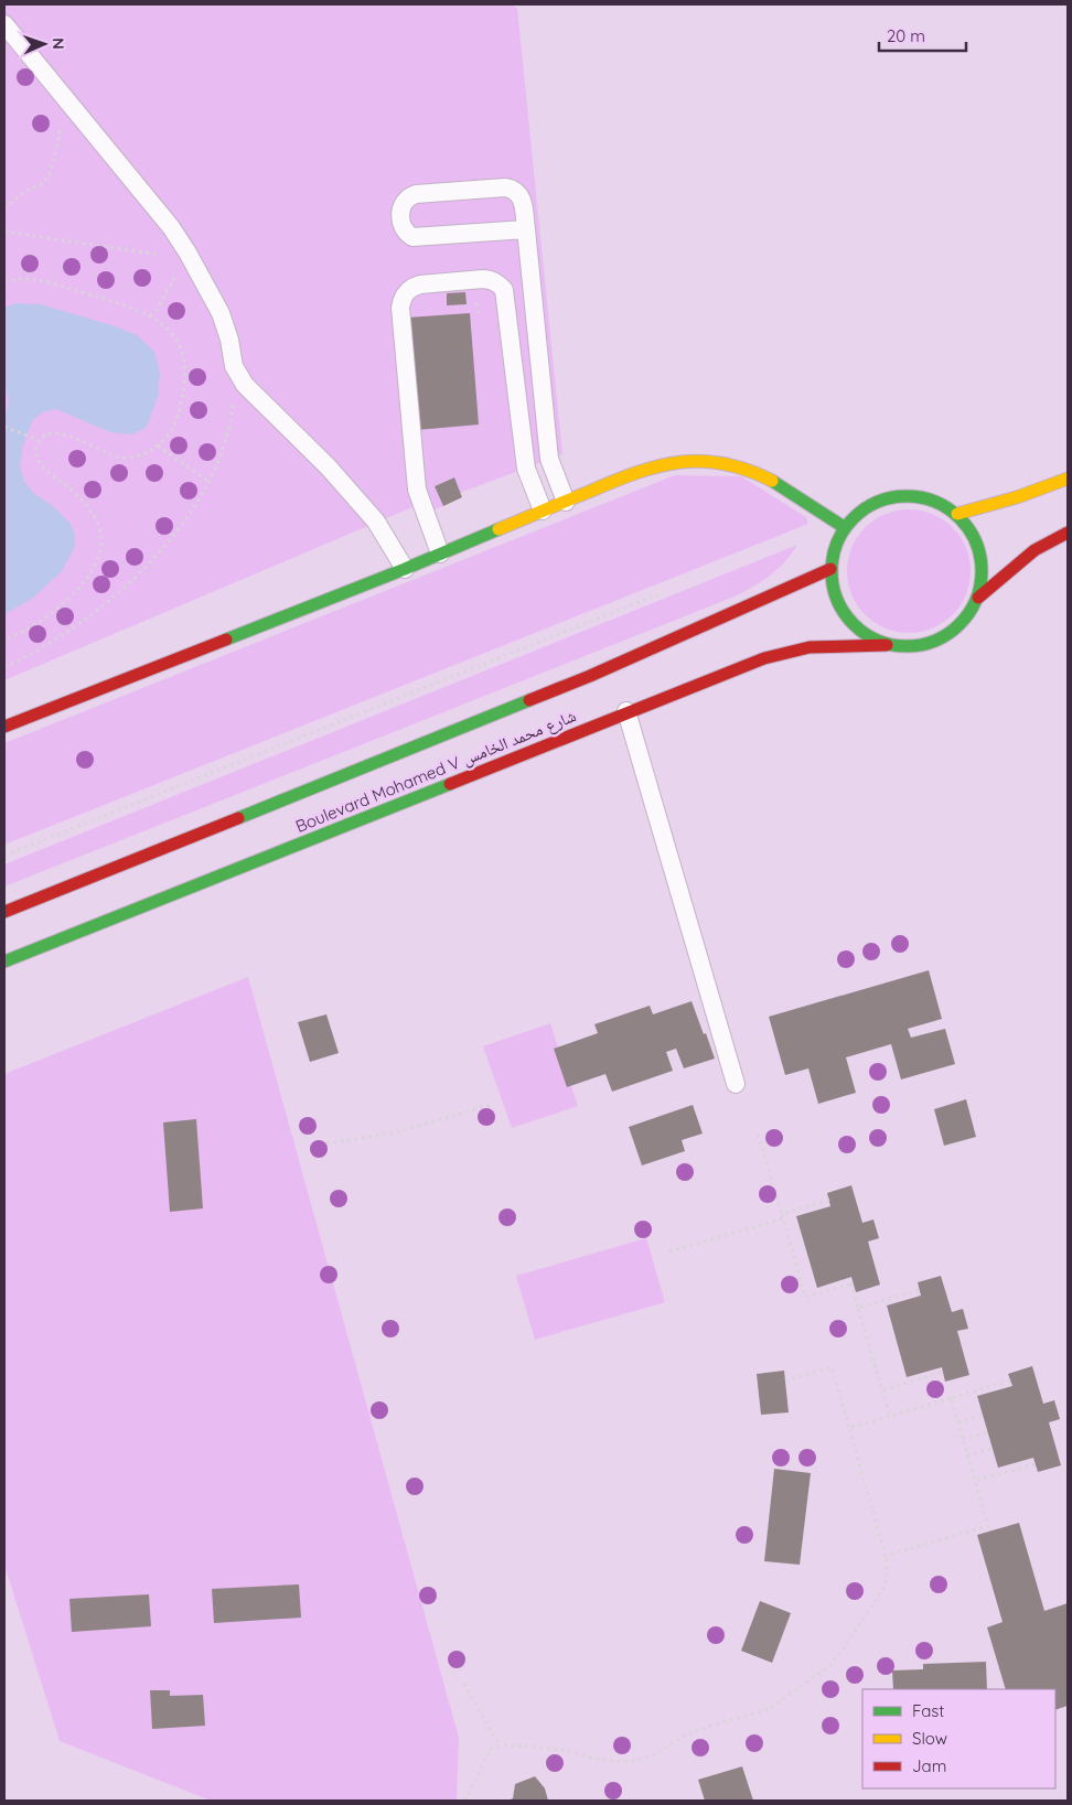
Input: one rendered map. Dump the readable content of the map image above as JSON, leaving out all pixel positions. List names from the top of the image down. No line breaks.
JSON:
{"streets":{"main road":["Boulevard Mohamed V شارع محمد الخامس"]},"legend":["Fast","Slow","Jam"],"scale_bar":"20 m","north":"right"}
